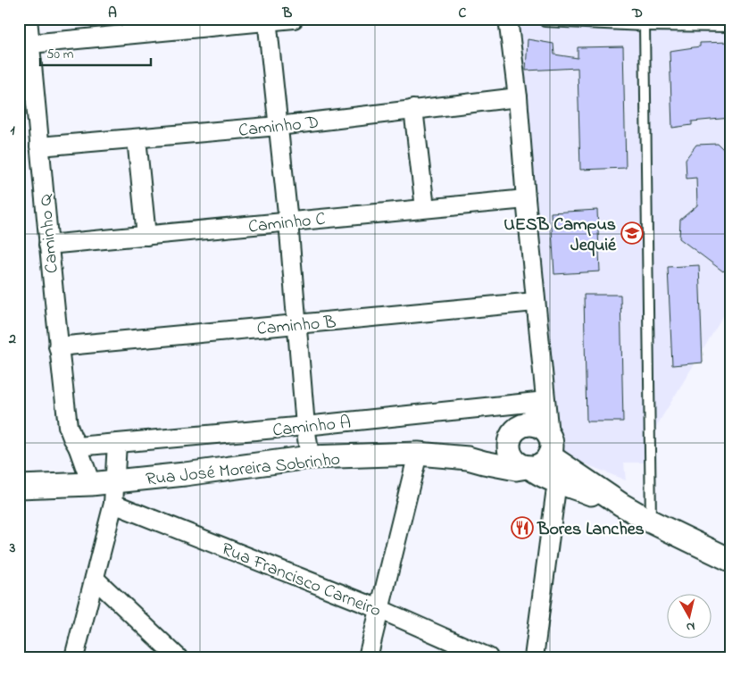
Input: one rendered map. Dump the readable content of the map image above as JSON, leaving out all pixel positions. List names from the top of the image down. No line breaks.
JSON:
{"streets":{"street":["Caminho D","Caminho C","Caminho Q","Caminho B","Caminho A","Rua José Moreira Sobrinho","Rua Francisco Carneiro"]},"crossings":[["Caminho D","Caminho Q"],["Caminho C","Caminho Q"],["Caminho Q","Caminho B"],["Caminho Q","Caminho A"],["Caminho Q","Rua José Moreira Sobrinho"]],"places":{"school or university":["UESB Campus Jequié"],"restaurant":["Bores Lanches"]},"scale_bar":"50 m","north":"bottom","grid":{"columns":["A","B","C","D"],"rows":["1","2","3"]}}
